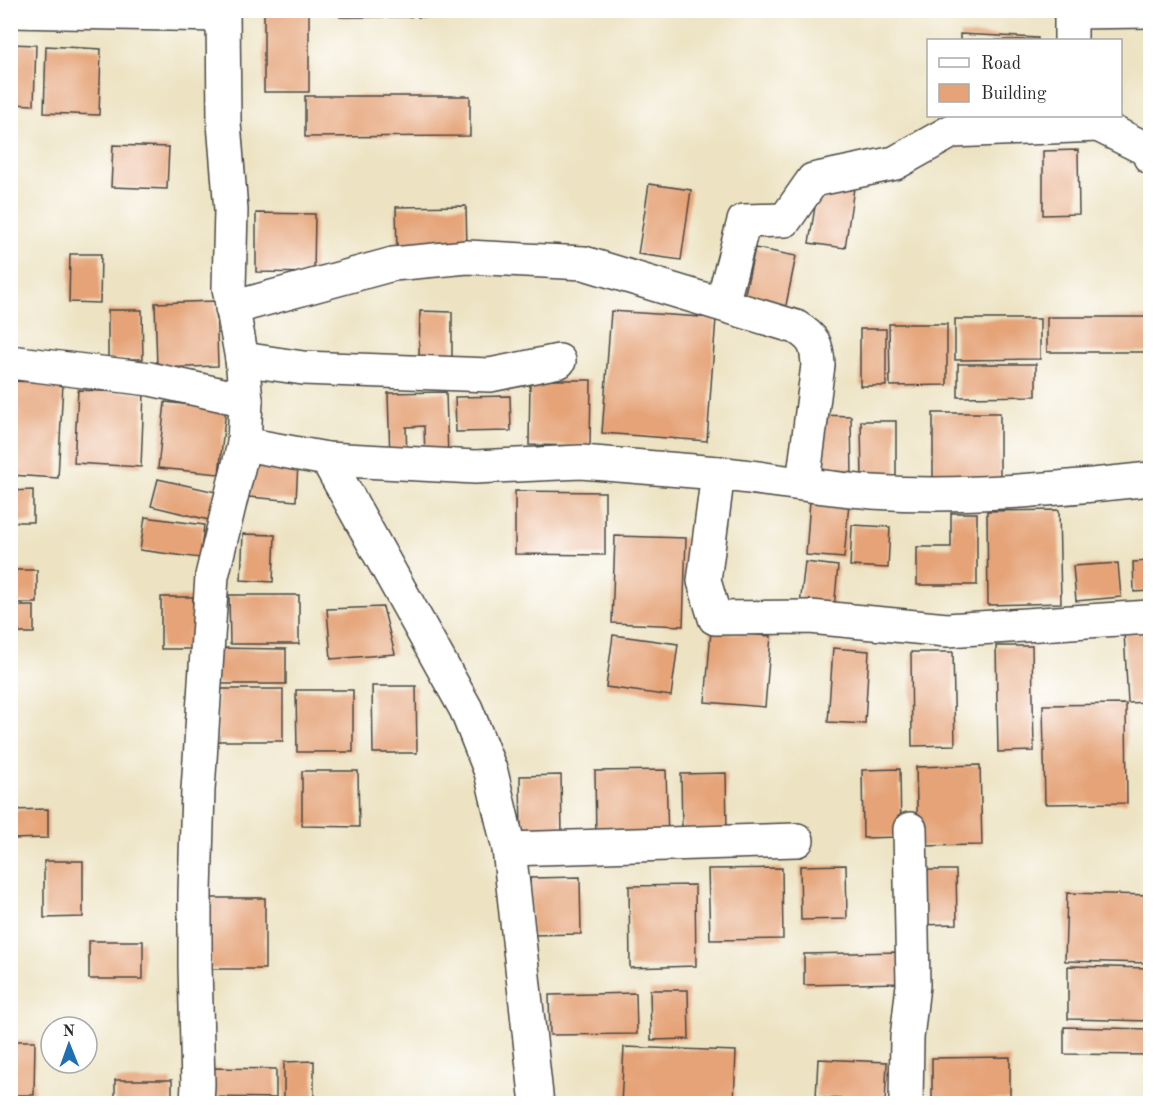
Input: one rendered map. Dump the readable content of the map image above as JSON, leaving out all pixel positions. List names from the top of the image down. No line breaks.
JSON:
{"legend":["Road","Building"],"north":"top"}
